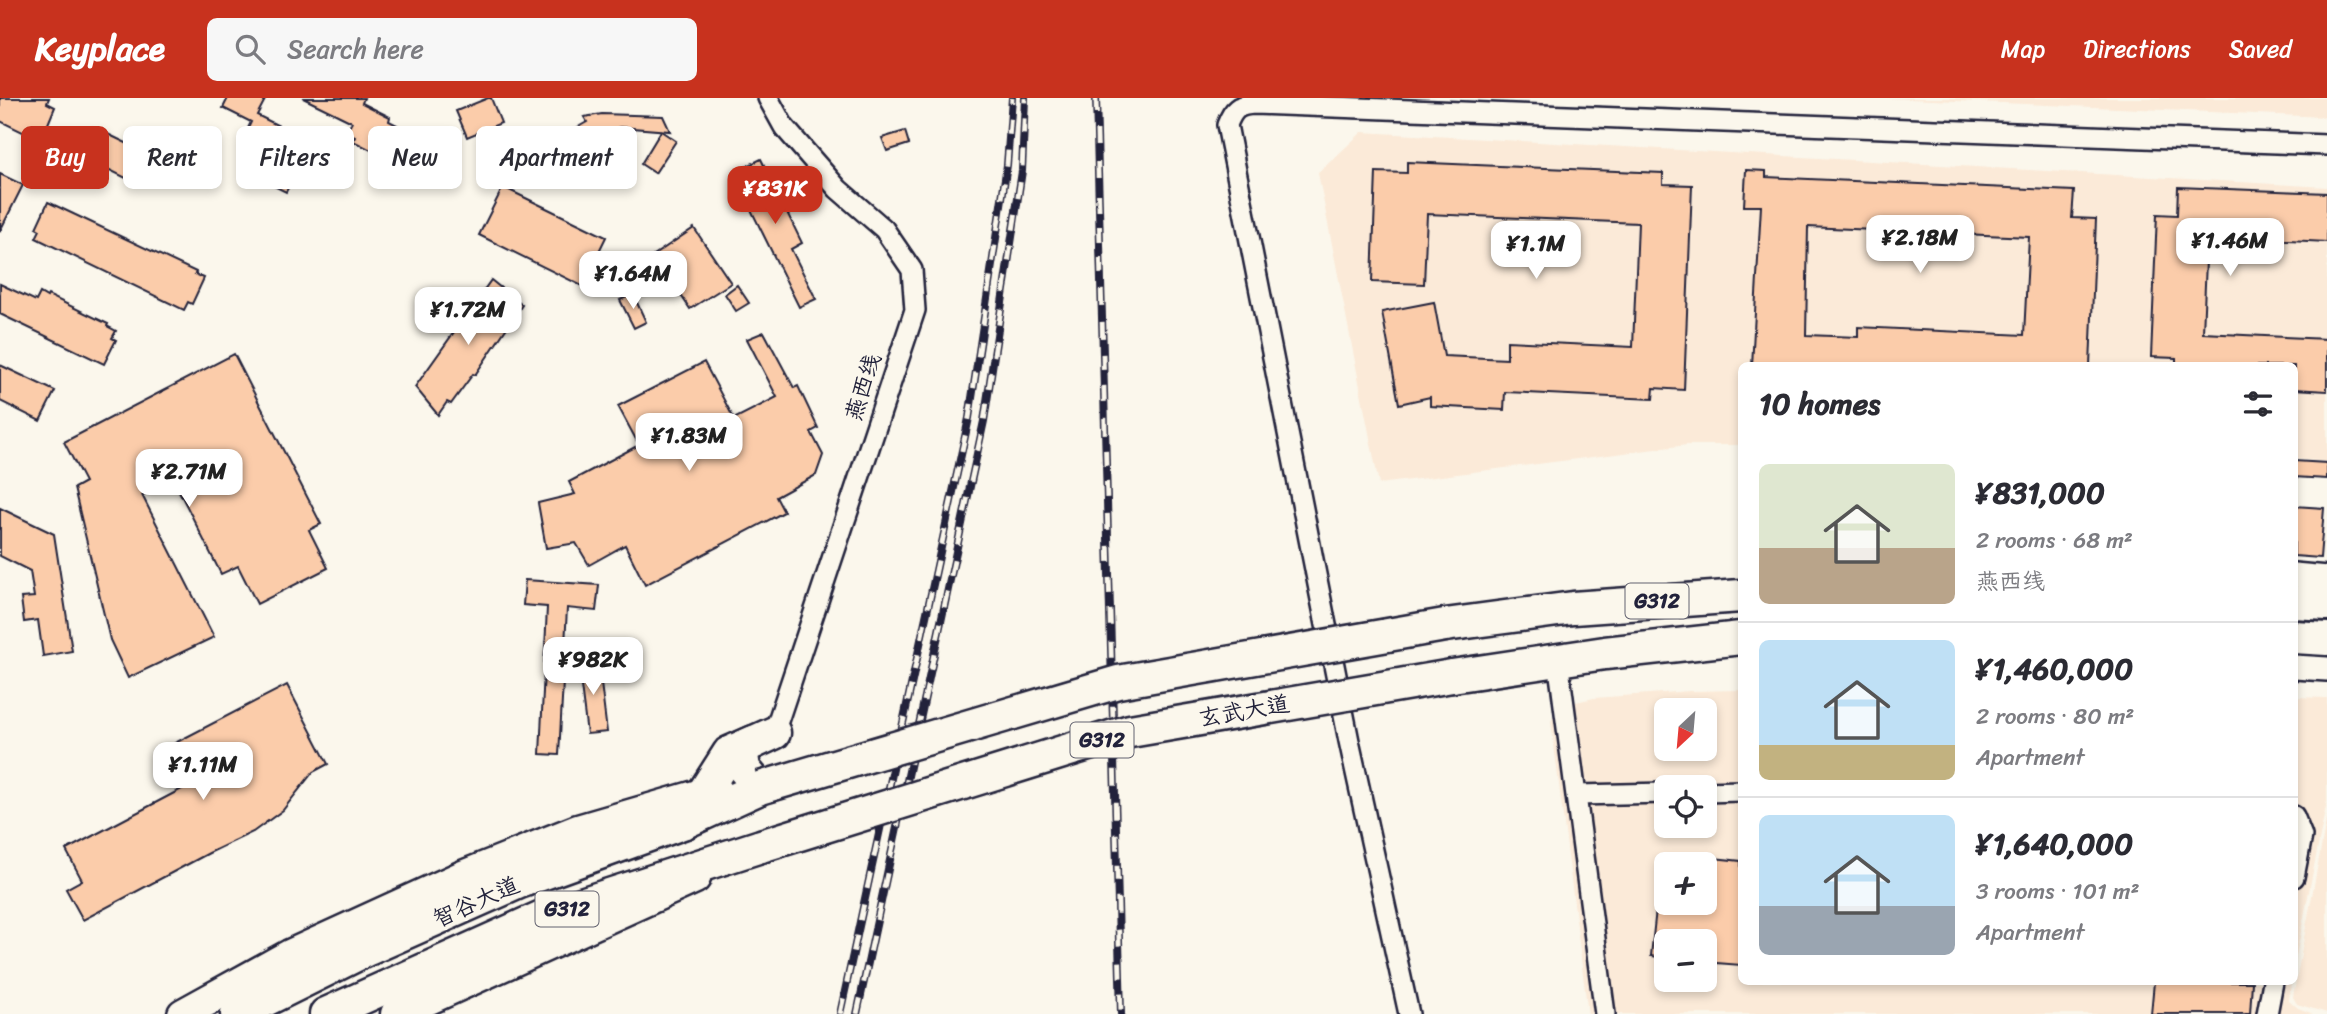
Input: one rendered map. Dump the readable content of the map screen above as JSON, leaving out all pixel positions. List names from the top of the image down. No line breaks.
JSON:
{"streets":{"highway":["G312","玄武大道","智谷大道"],"street":["燕西线"]},"crossings":[["G312","智谷大道"],["玄武大道","智谷大道"]],"north":"bottom left","page":{"header":"Keyplace","search":"Search here","nav":["Map","Directions","Saved"],"chip":["Buy","Rent","Filters","New","Apartment"],"price":["¥831K","¥2.18M","¥1.46M","¥1.1M","¥1.64M","¥1.72M","¥1.83M","¥2.71M","¥982K","¥1.11M"],"heading":"10 homes","list":[{"name":"¥831,000","note":"2 rooms · 68 m² · 燕西线"},{"name":"¥1,460,000","note":"2 rooms · 80 m² · Apartment"},{"name":"¥1,640,000","note":"3 rooms · 101 m² · Apartment"}],"map_buttons":["+","−"]}}
